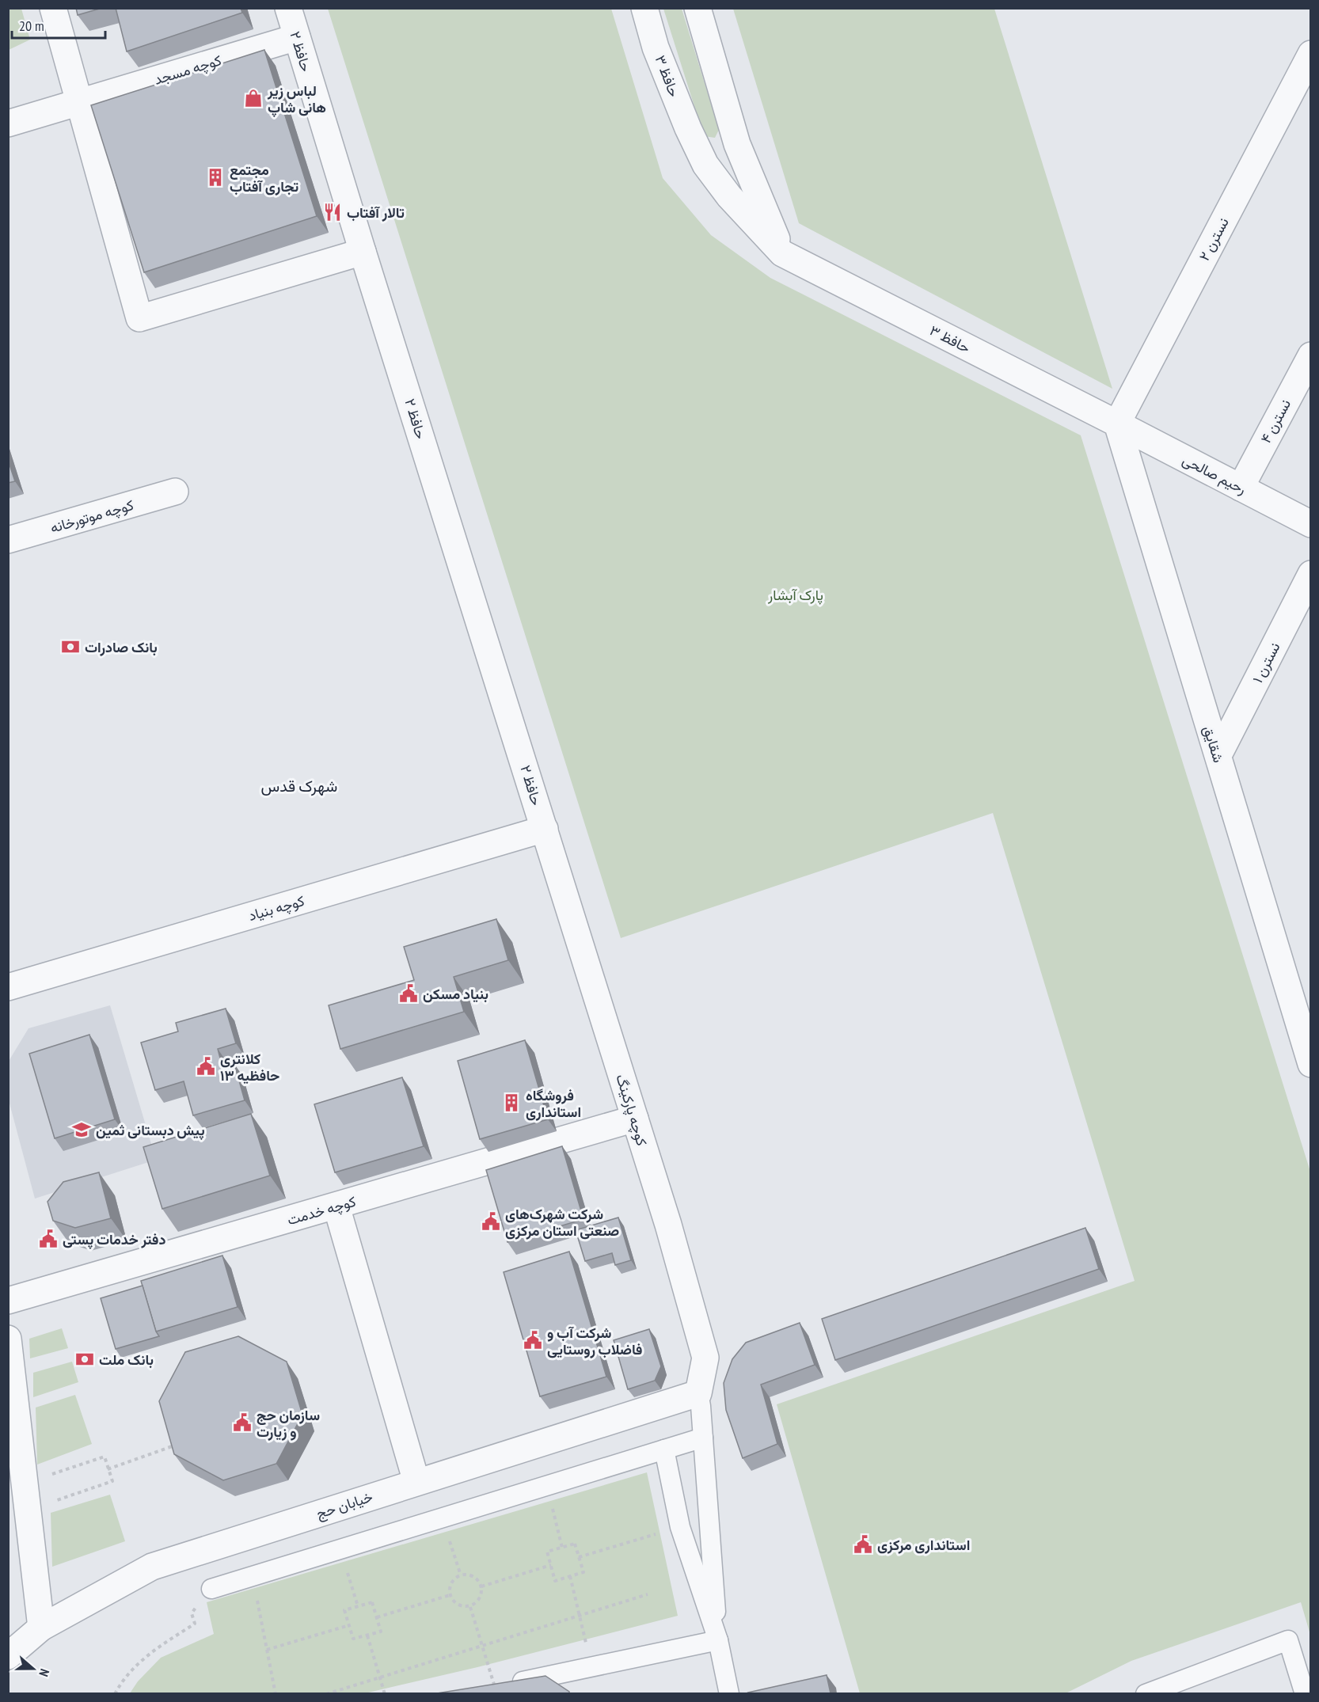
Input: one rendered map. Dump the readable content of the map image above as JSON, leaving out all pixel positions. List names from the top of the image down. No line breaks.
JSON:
{"streets":{"street":["حافظ ۲","کوچه مسجد","حافظ ۳","نسترن ۲","نسترن ۴","رحیم صالحی","کوچه موتورخانه","نسترن ۱","شقایق","کوچه بنیاد","کوچه پارکینگ","کوچه خدمت","خیابان حج"]},"crossings":[["حافظ ۲","کوچه مسجد"],["حافظ ۲","کوچه بنیاد"],["حافظ ۲","کوچه پارکینگ"],["حافظ ۳","نسترن ۲"],["حافظ ۳","رحیم صالحی"],["حافظ ۳","شقایق"],["نسترن ۲","رحیم صالحی"],["نسترن ۲","شقایق"],["نسترن ۴","رحیم صالحی"],["رحیم صالحی","شقایق"],["کوچه بنیاد","کوچه پارکینگ"],["کوچه پارکینگ","کوچه خدمت"],["کوچه پارکینگ","خیابان حج"]],"districts":["شهرک قدس"],"parks":["پارک آبشار"],"places":{"shop":["لباس زیر هانی شاپ"],"building":["مجتمع تجاری آفتاب","فروشگاه استانداری"],"restaurant":["تالار آفتاب"],"bank":["بانک صادرات","بانک ملت"],"public building":["بنیاد مسکن","کلانتری ۱۳ حافظیه","شرکت شهرک‌های صنعتی استان مرکزی","دفتر خدمات پستی","شرکت آب و فاضلاب روستایی","سازمان حج و زیارت","استانداری مرکزی"],"school or university":["پیش دبستانی ثمین"]},"scale_bar":"20 m","north":"right"}
